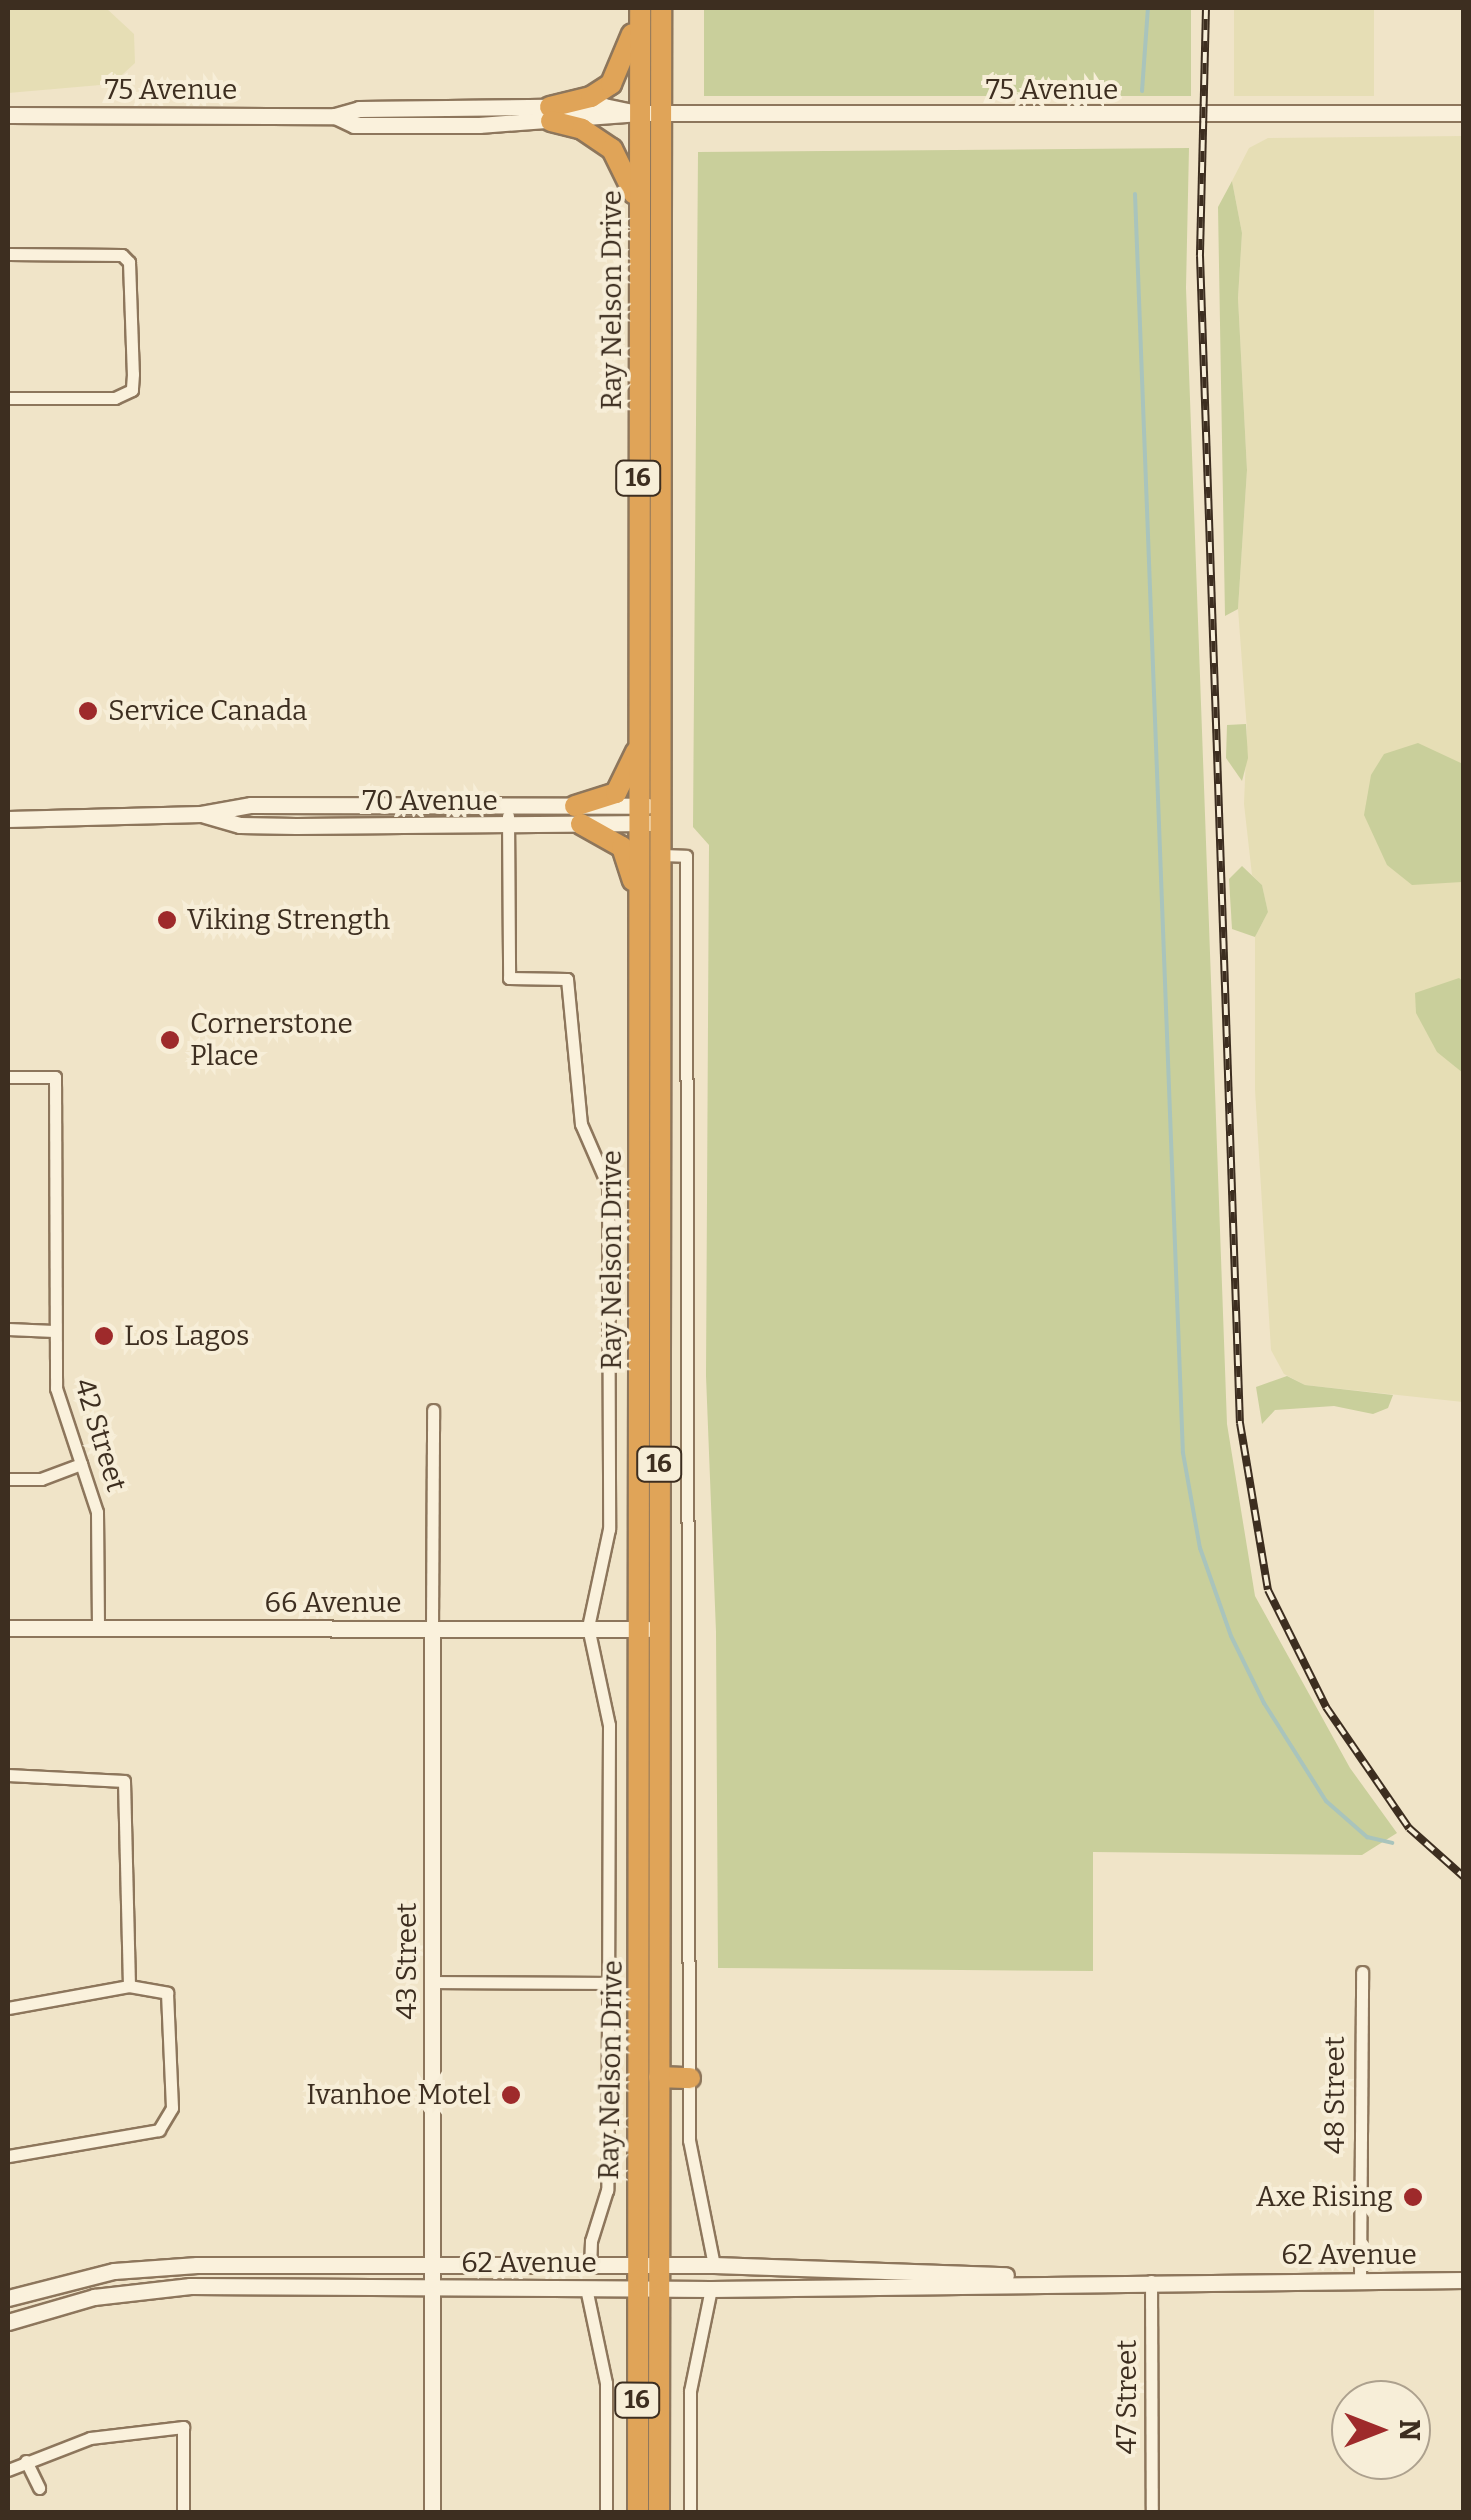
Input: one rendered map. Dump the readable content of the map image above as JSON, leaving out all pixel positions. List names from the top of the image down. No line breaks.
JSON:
{"streets":{"highway":["Ray Nelson Drive","16"],"main road":["75 Avenue","70 Avenue","66 Avenue","43 Street","62 Avenue"],"street":["42 Street","48 Street","47 Street"]},"crossings":[["75 Avenue","Ray Nelson Drive"],["Ray Nelson Drive","70 Avenue"],["Ray Nelson Drive","66 Avenue"],["Ray Nelson Drive","62 Avenue"],["42 Street","66 Avenue"],["66 Avenue","43 Street"],["43 Street","62 Avenue"],["48 Street","62 Avenue"],["62 Avenue","47 Street"]],"places":["Service Canada","Viking Strength","Cornerstone Place","Los Lagos","Ivanhoe Motel","Axe Rising"],"north":"right"}
